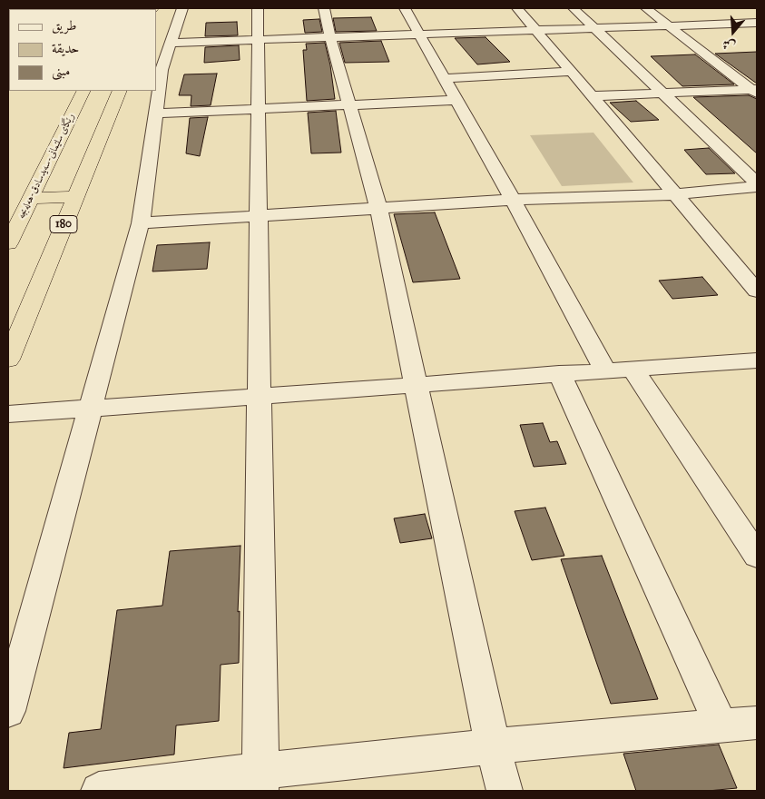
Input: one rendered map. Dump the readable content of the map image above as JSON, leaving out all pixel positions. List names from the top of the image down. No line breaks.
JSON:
{"streets":{"highway":["رێگای سلێمانی-سەیدسادق-هەلەبجە","180"]},"legend":["طريق","حديقة","مبنى"],"north":"bottom"}
